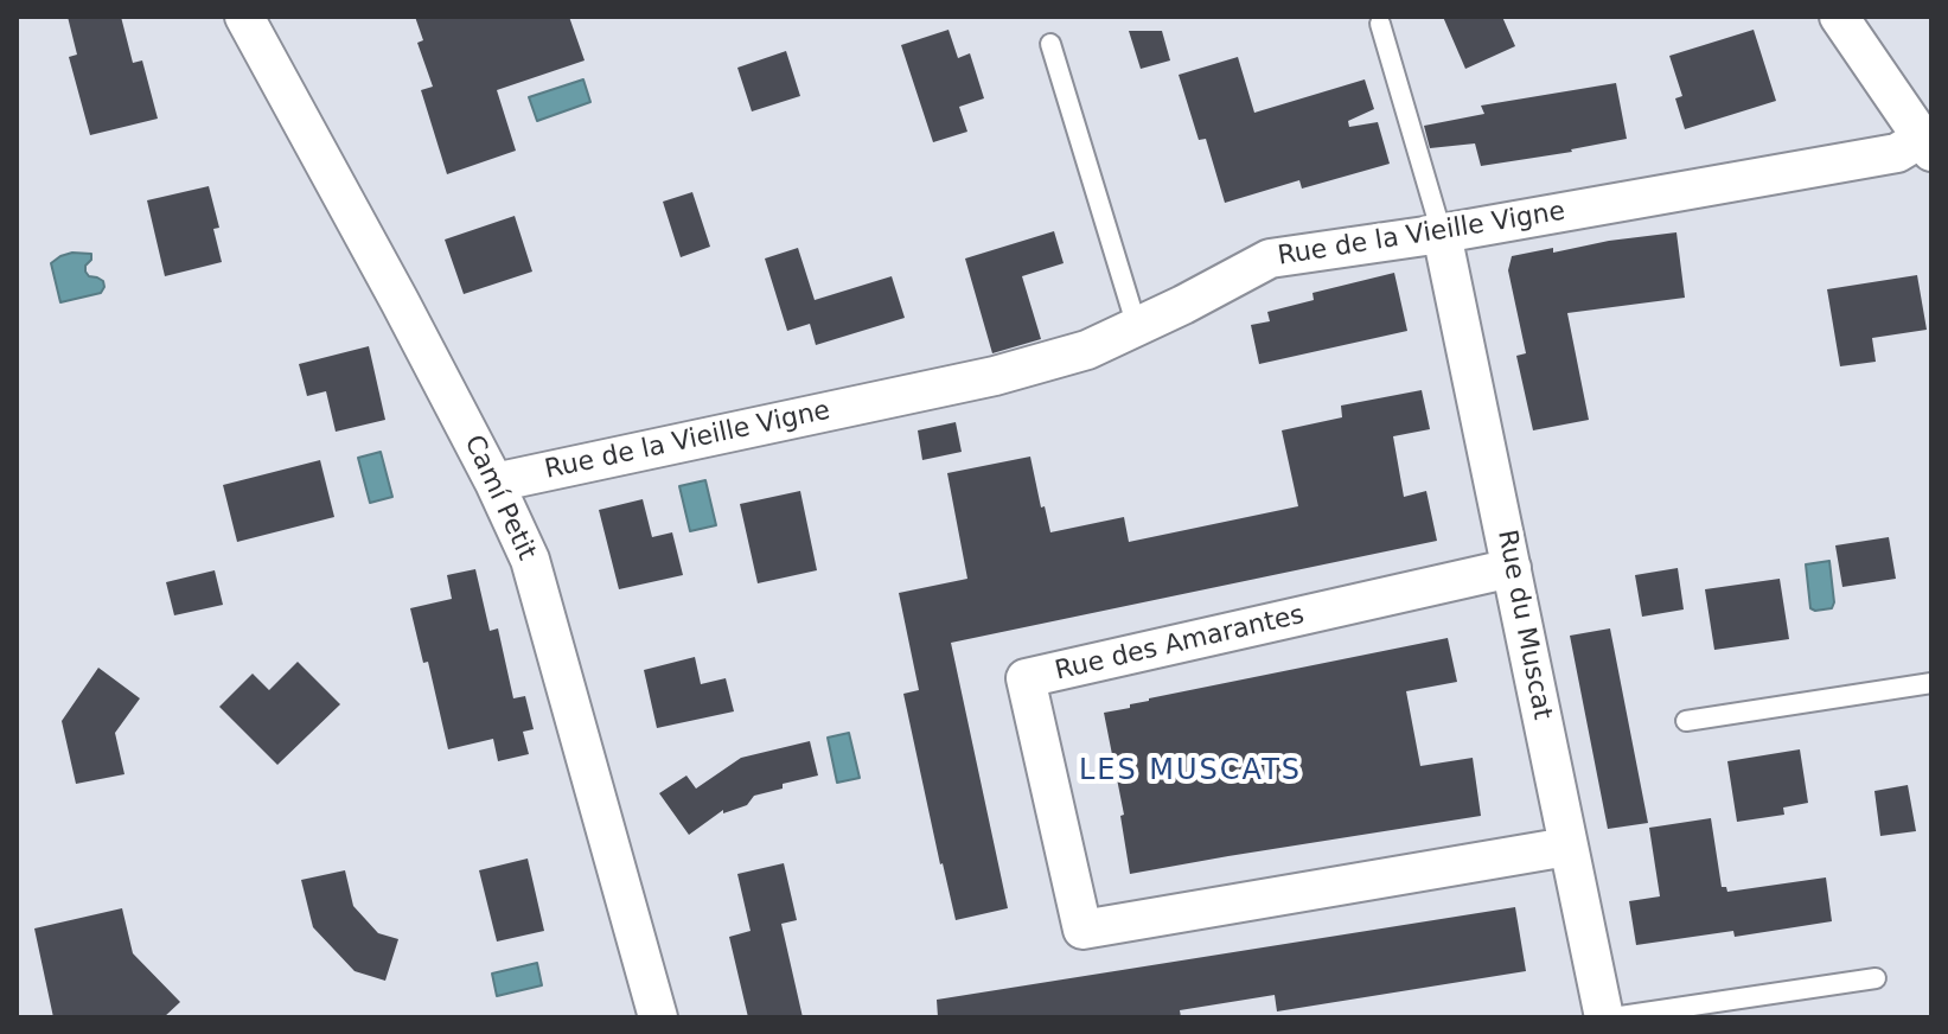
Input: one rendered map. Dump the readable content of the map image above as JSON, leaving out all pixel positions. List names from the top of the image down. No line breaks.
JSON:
{"streets":{"street":["Rue de la Vieille Vigne","Camí Petit","Rue du Muscat","Rue des Amarantes"]},"crossings":[["Rue de la Vieille Vigne","Camí Petit"],["Rue de la Vieille Vigne","Rue du Muscat"],["Rue du Muscat","Rue des Amarantes"]],"districts":["LES MUSCATS"]}
